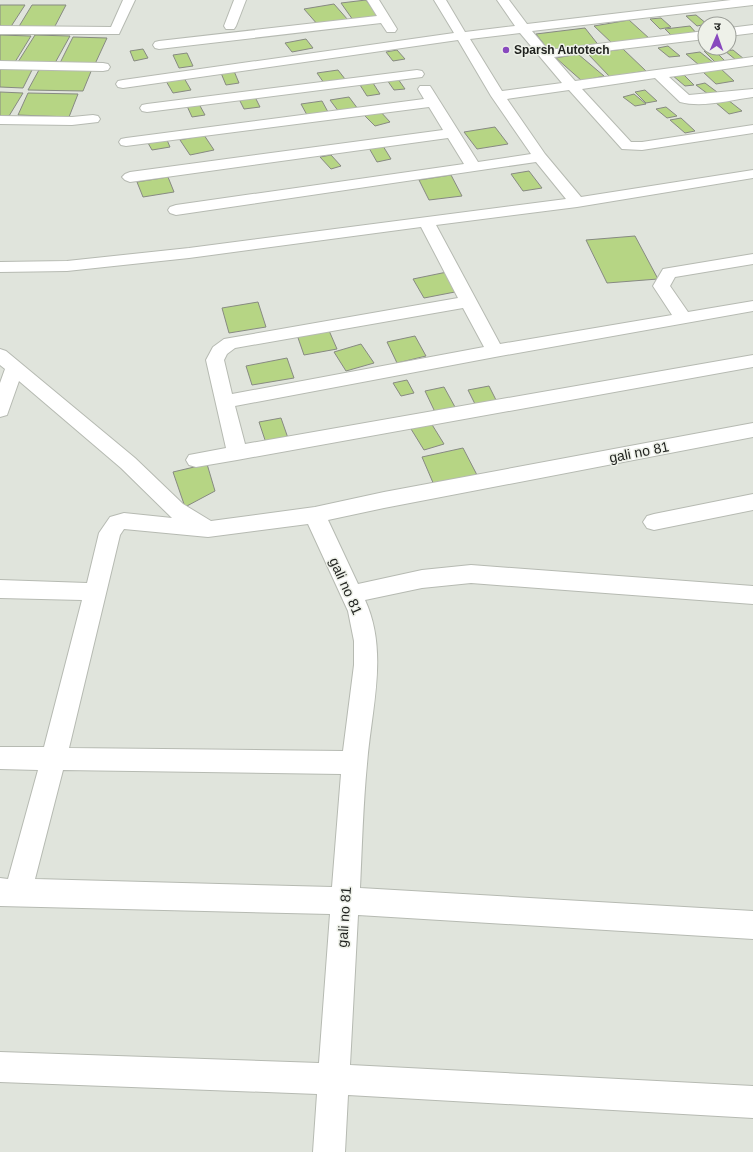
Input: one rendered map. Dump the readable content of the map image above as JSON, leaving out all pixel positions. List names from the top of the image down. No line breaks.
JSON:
{"streets":{"street":["gali no 81"]},"places":["Sparsh Autotech"],"north":"top"}
